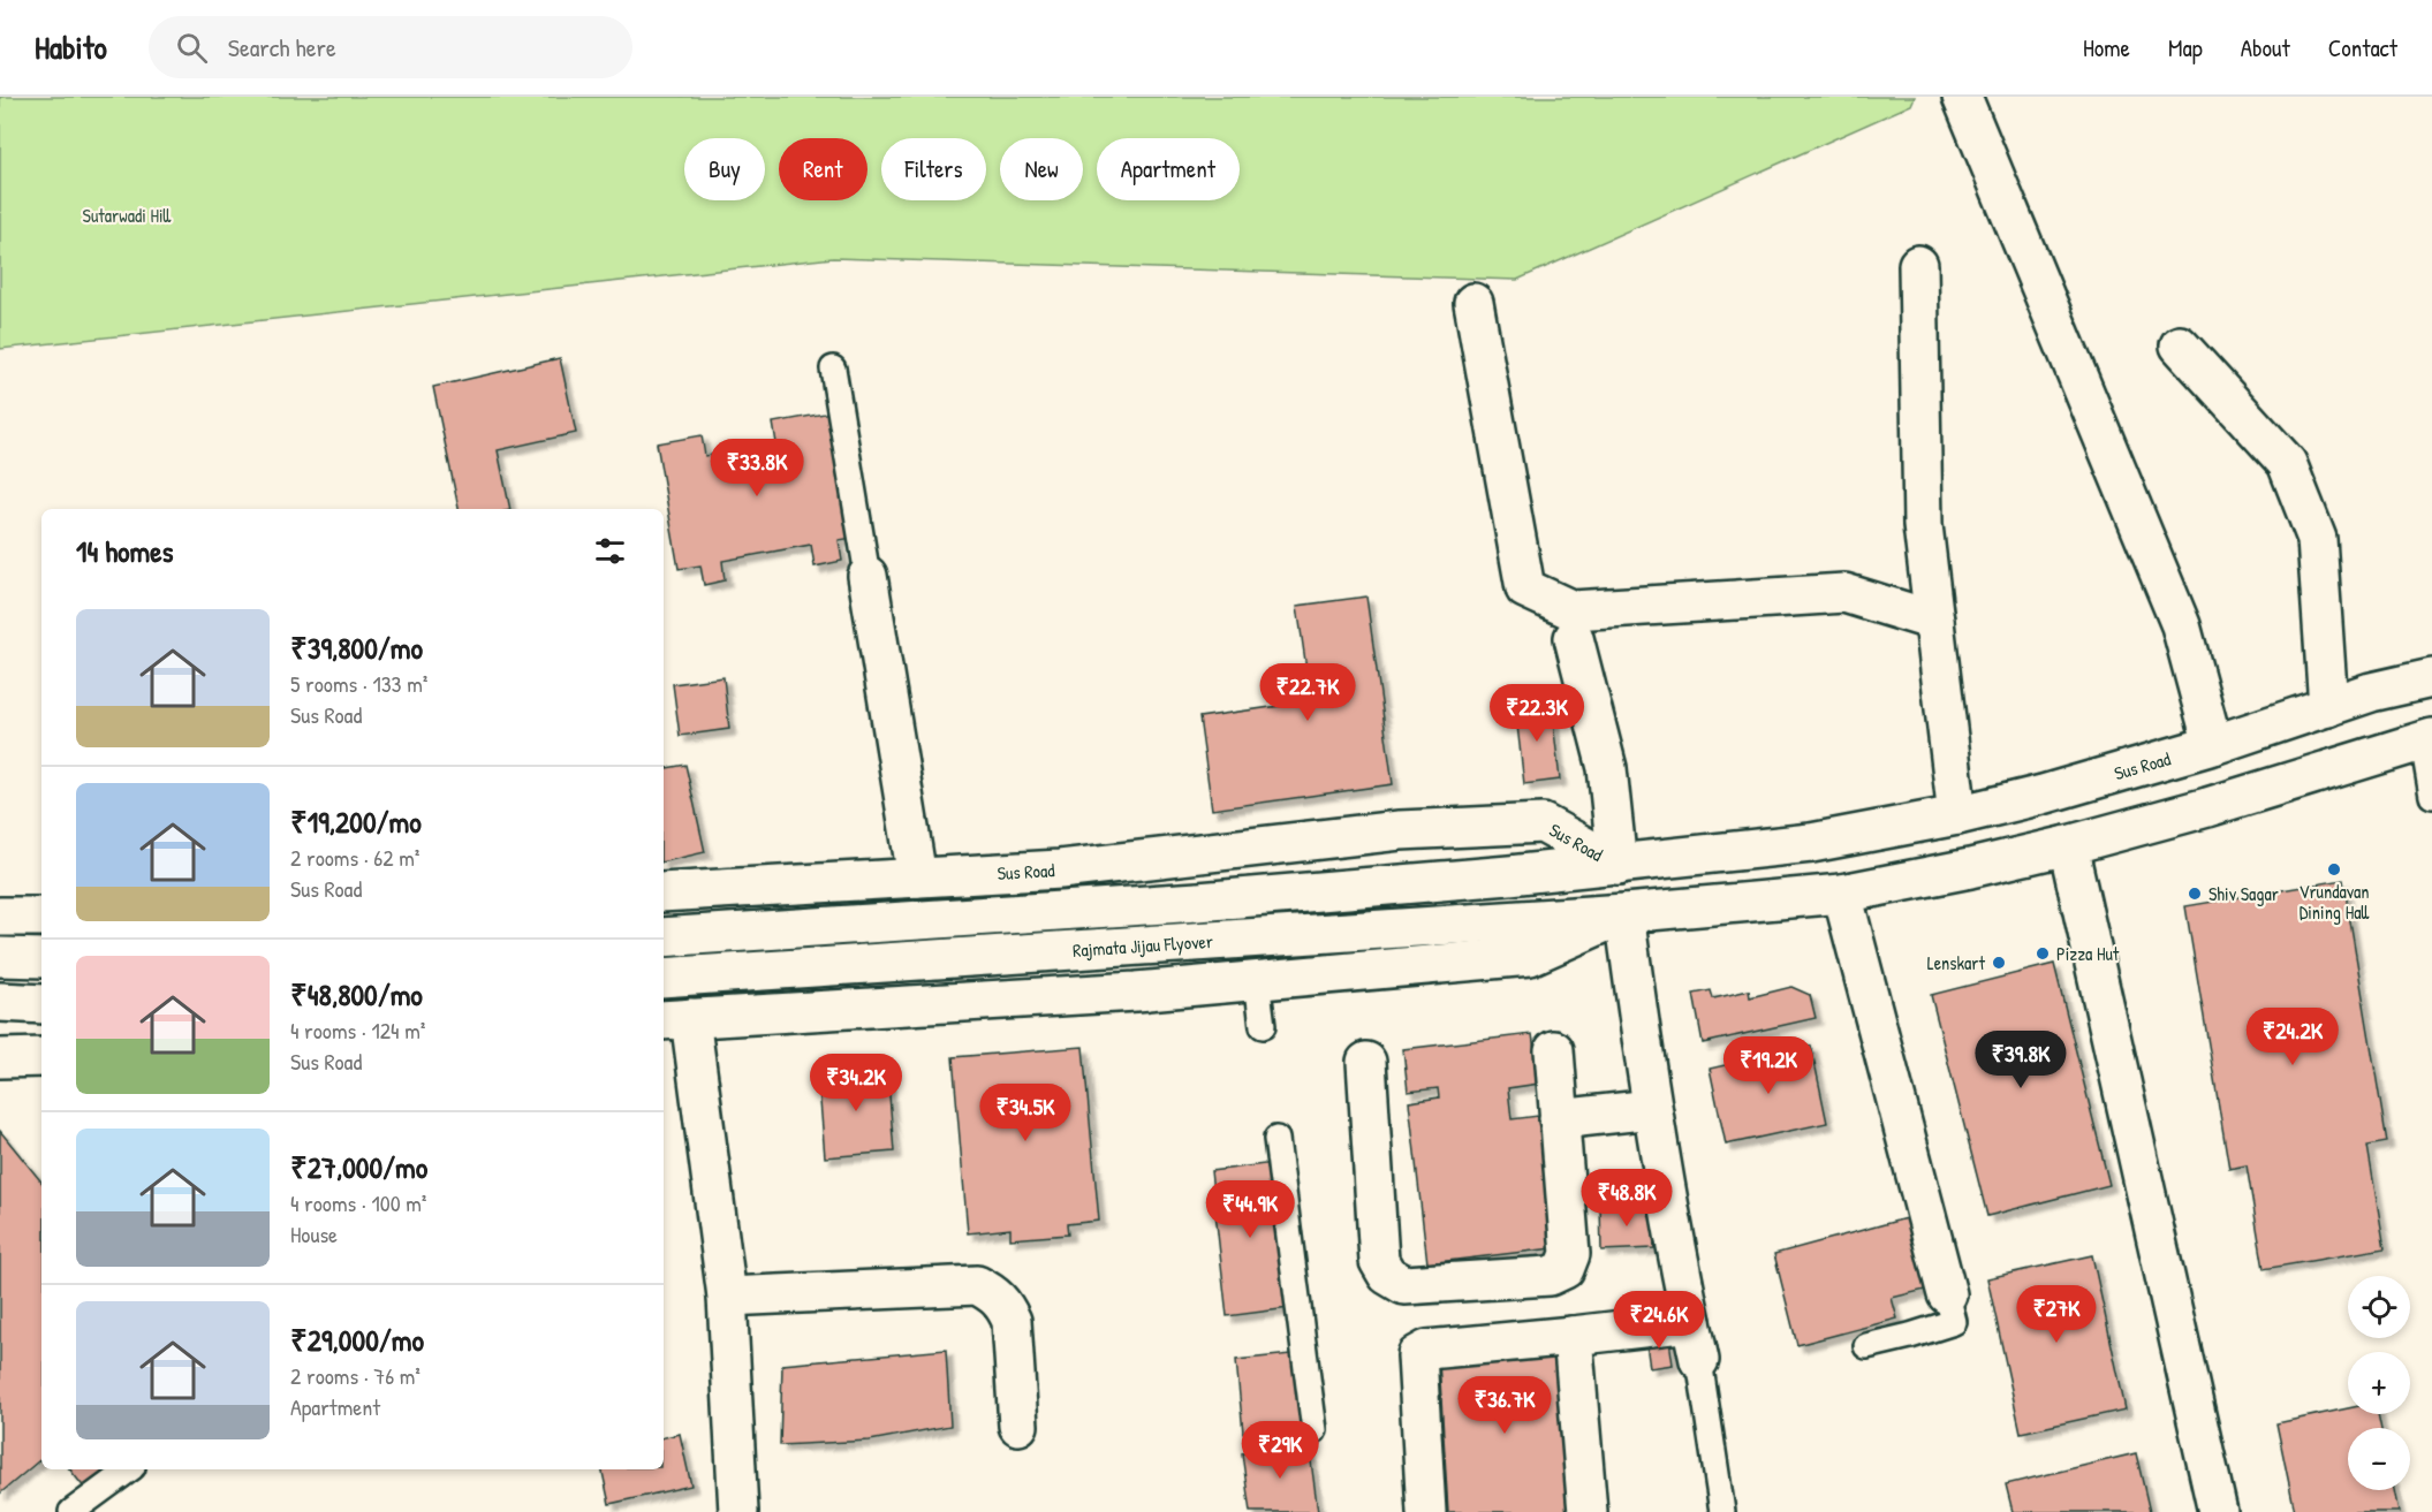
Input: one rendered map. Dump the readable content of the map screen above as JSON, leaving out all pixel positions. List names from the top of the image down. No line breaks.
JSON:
{"streets":{"street":["Sus Road","Rajmata Jijau Flyover"]},"crossings":[["Sus Road","Rajmata Jijau Flyover"]],"parks":["Sutarwadi Hill"],"places":["Vrundavan Dining Hall","Shiv Sagar","Pizza Hut","Lenskart"],"page":{"header":"Habito","search":"Search here","nav":["Home","Map","About","Contact"],"chip":["Buy","Rent","Filters","New","Apartment"],"price":["₹33.8K","₹22.7K","₹22.3K","₹24.2K","₹39.8K","₹19.2K","₹34.2K","₹34.5K","₹48.8K","₹44.9K","₹27K","₹24.6K","₹36.7K","₹29K"],"heading":"14 homes","list":[{"name":"₹39,800/mo","note":"5 rooms · 133 m² · Sus Road"},{"name":"₹19,200/mo","note":"2 rooms · 62 m² · Sus Road"},{"name":"₹48,800/mo","note":"4 rooms · 124 m² · Sus Road"},{"name":"₹27,000/mo","note":"4 rooms · 100 m² · House"},{"name":"₹29,000/mo","note":"2 rooms · 76 m² · Apartment"}],"map_buttons":["+","−"]}}
